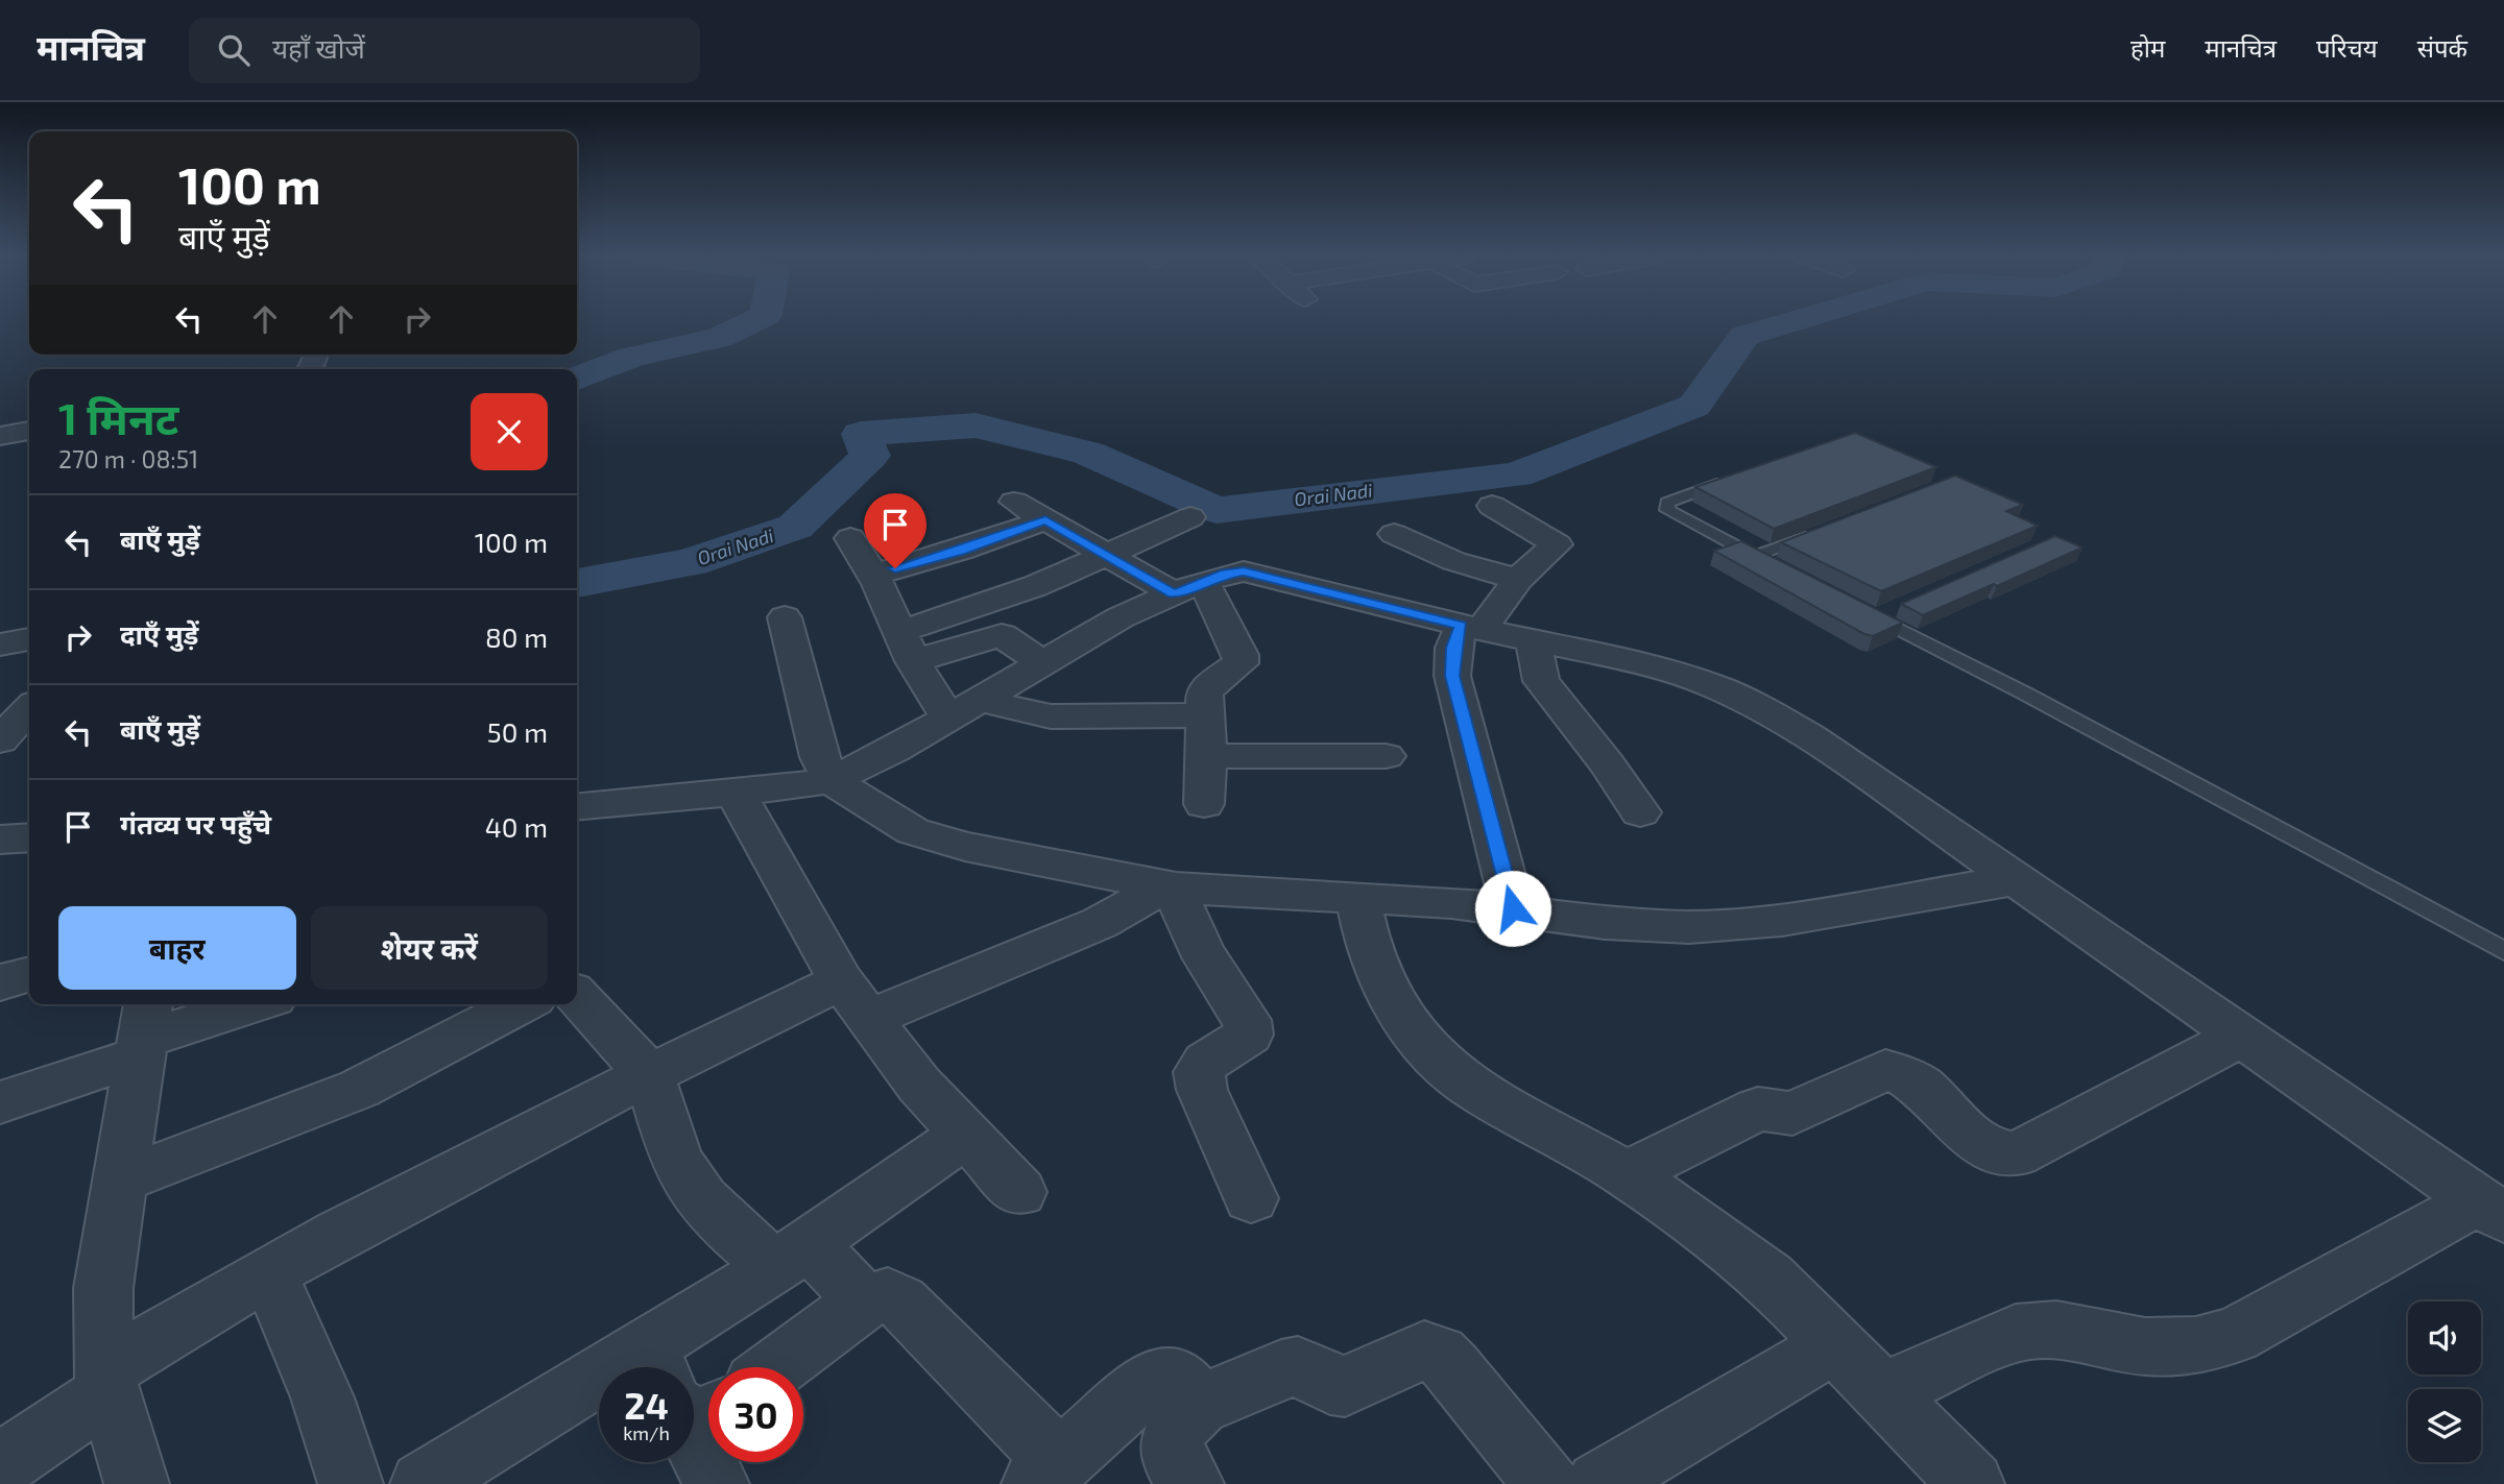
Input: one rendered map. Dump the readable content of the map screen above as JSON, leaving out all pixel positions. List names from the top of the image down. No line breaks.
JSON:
{"water":["Orai Nadi"],"page":{"header":"मानचित्र","search":"यहाँ खोजें","nav":["होम","मानचित्र","परिचय","संपर्क"],"turn":["100 m","बाएँ मुड़ें"],"heading":["1 मिनट","270 m · 08:51"],"list":[{"name":"बाएँ मुड़ें","value":"100 m"},{"name":"दाएँ मुड़ें","value":"80 m"},{"name":"बाएँ मुड़ें","value":"50 m"},{"name":"गंतव्य पर पहुँचे","value":"40 m"}],"buttons":["बाहर","शेयर करें"],"speed":"24 km/h","limit":"30"}}
